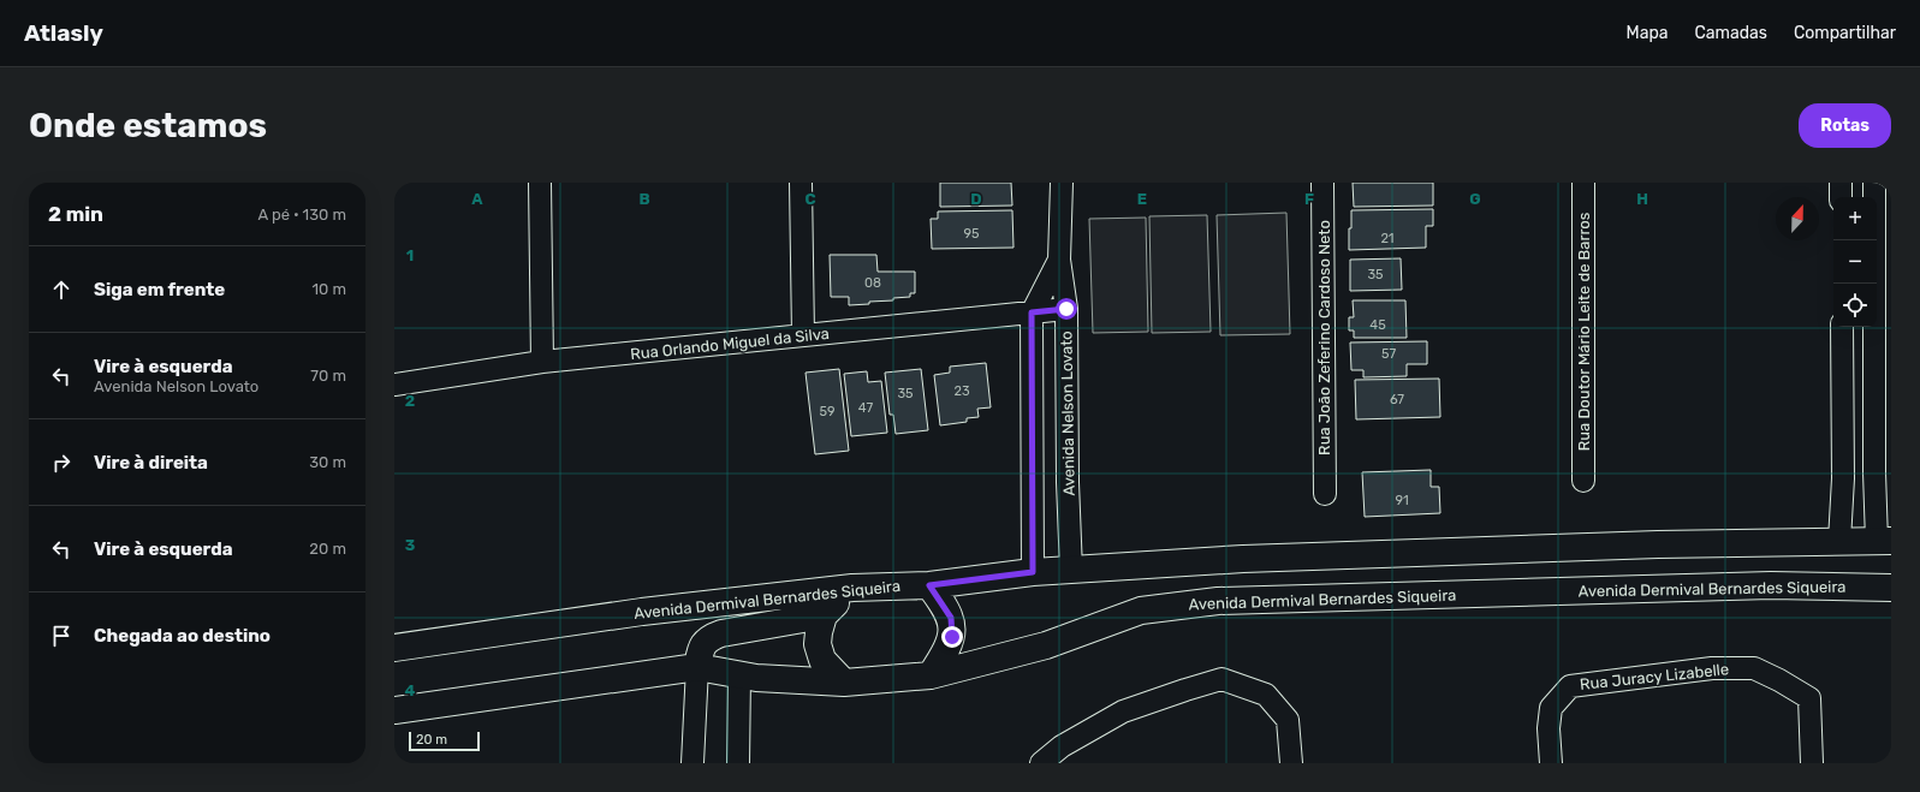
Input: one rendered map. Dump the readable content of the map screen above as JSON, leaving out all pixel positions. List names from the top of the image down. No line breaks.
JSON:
{"streets":{"main road":["Avenida Dermival Bernardes Siqueira"],"street":["Rua Doutor Mário Leite de Barros","Rua João Zeferino Cardoso Neto","Rua Orlando Miguel da Silva","Avenida Nelson Lovato","Rua Juracy Lizabelle"]},"crossings":[["Rua Orlando Miguel da Silva","Avenida Nelson Lovato"],["Avenida Nelson Lovato","Avenida Dermival Bernardes Siqueira"]],"house_numbers":["95","21","35","08","45","57","23","35","67","47","59","91"],"scale_bar":"20 m","north":"top","page":{"header":"Atlasly","nav":["Mapa","Camadas","Compartilhar"],"buttons":"Rotas","title":"Onde estamos","heading":["2 min","A pé · 130 m"],"map_buttons":["+","−"],"list":[["Siga em frente","10 m"],["Vire à esquerda","Avenida Nelson Lovato","70 m"],["Vire à direita","30 m"],["Vire à esquerda","20 m"],"Chegada ao destino"],"scale":"20 m"},"grid":{"columns":["A","B","C","D","E","F","G","H"],"rows":["1","2","3","4"]}}
